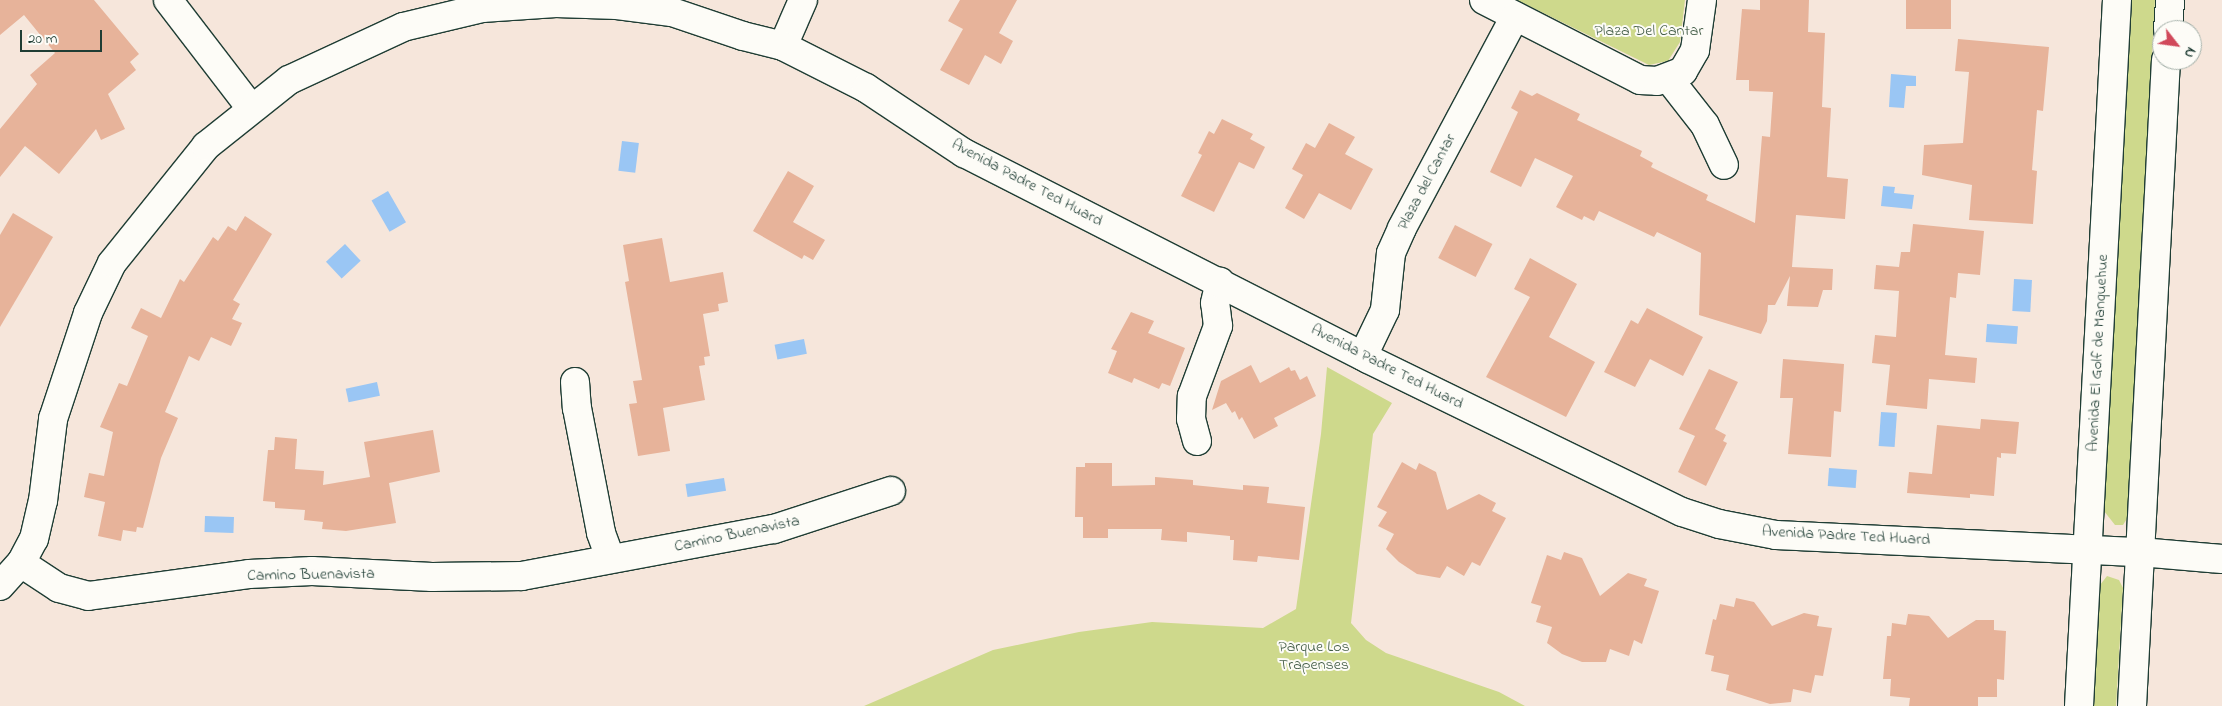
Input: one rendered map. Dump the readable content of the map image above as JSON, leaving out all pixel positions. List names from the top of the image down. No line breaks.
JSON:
{"streets":{"street":["Plaza del Cantar","Avenida Padre Ted Huard","Avenida El Golf de Manquehue","Camino Buenavista"]},"crossings":[["Plaza del Cantar","Avenida Padre Ted Huard"],["Avenida Padre Ted Huard","Avenida El Golf de Manquehue"],["Avenida Padre Ted Huard","Camino Buenavista"]],"parks":["Plaza Del Cantar","Parque Los Trapenses"],"scale_bar":"20 m","north":"bottom right"}
